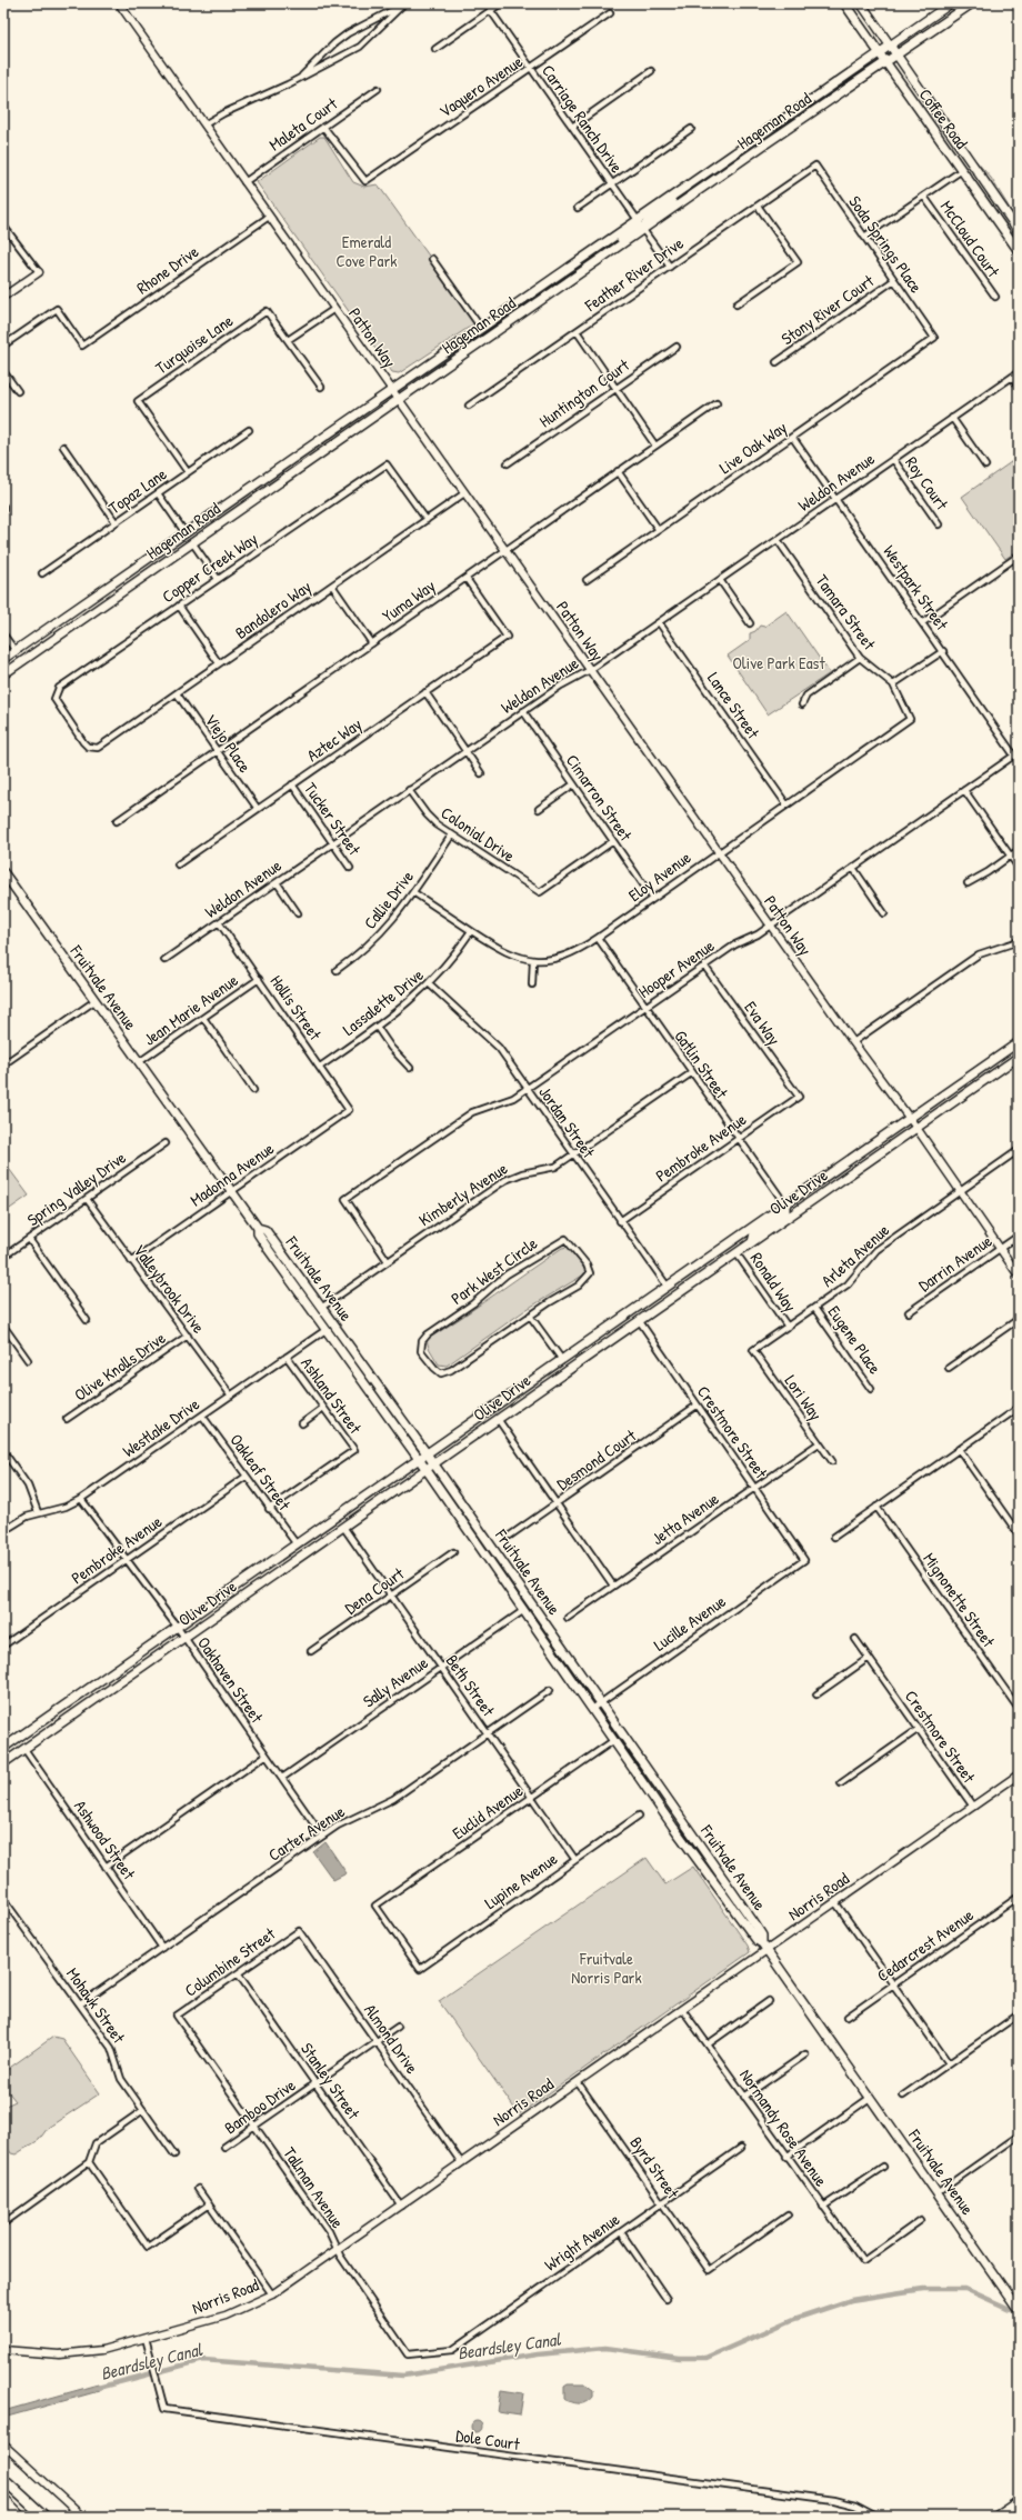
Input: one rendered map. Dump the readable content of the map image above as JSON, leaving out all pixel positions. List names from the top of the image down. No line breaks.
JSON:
{"streets":{"main road":["Coffee Road","Hageman Road","Fruitvale Avenue","Olive Drive"],"street":["Vaquero Avenue","Carriage Ranch Drive","Maleta Court","McCloud Court","Soda Springs Place","Rhone Drive","Feather River Drive","Stony River Court","Patton Way","Turquoise Lane","Huntington Court","Live Oak Way","Weldon Avenue","Roy Court","Topaz Lane","Copper Creek Way","Westpark Street","Yuma Way","Bandolero Way","Tamara Street","Lance Street","Aztec Way","Viejo Place","Cimarron Street","Tucker Street","Colonial Drive","Eloy Avenue","Callie Drive","Hooper Avenue","Lassalette Drive","Hollis Street","Jean Marie Avenue","Eva Way","Gatlin Street","Jordan Street","Pembroke Avenue","Madonna Avenue","Spring Valley Drive","Kimberly Avenue","Arleta Avenue","Darrin Avenue","Park West Circle","Ronald Way","Valleybrook Drive","Eugene Place","Olive Knolls Drive","Ashland Street","Lori Way","Westlake Drive","Crestmore Street","Desmond Court","Oakleaf Street","Jetta Avenue","Dena Court","Mignonette Street","Lucille Avenue","Oakhaven Street","Sally Avenue","Beth Street","Euclid Avenue","Carter Avenue","Ashwood Street","Lupine Avenue","Norris Road","Cedarcrest Avenue","Columbine Street","Mohawk Street","Almond Drive","Stanley Street","Bamboo Drive","Normandy Rose Avenue","Byrd Street","Tallman Avenue","Wright Avenue","Dole Court"]},"crossings":[["Vaquero Avenue","Carriage Ranch Drive"],["Vaquero Avenue","Maleta Court"],["Carriage Ranch Drive","Hageman Road"],["Coffee Road","Hageman Road"],["Hageman Road","Patton Way"],["Maleta Court","Patton Way"],["Soda Springs Place","Feather River Drive"],["Soda Springs Place","Stony River Court"],["Soda Springs Place","Live Oak Way"],["Rhone Drive","Patton Way"],["Patton Way","Weldon Avenue"],["Patton Way","Yuma Way"],["Patton Way","Bandolero Way"],["Patton Way","Eloy Avenue"],["Patton Way","Hooper Avenue"],["Patton Way","Olive Drive"],["Patton Way","Arleta Avenue"],["Patton Way","Darrin Avenue"],["Turquoise Lane","Topaz Lane"],["Live Oak Way","Westpark Street"],["Weldon Avenue","Roy Court"],["Weldon Avenue","Westpark Street"],["Weldon Avenue","Tamara Street"],["Weldon Avenue","Lance Street"],["Weldon Avenue","Cimarron Street"],["Weldon Avenue","Tucker Street"],["Weldon Avenue","Colonial Drive"],["Weldon Avenue","Hollis Street"],["Copper Creek Way","Bandolero Way"],["Westpark Street","Hooper Avenue"],["Yuma Way","Aztec Way"],["Yuma Way","Viejo Place"],["Bandolero Way","Viejo Place"],["Tamara Street","Eloy Avenue"],["Lance Street","Eloy Avenue"],["Aztec Way","Viejo Place"],["Aztec Way","Tucker Street"],["Cimarron Street","Colonial Drive"],["Cimarron Street","Eloy Avenue"],["Colonial Drive","Callie Drive"],["Eloy Avenue","Callie Drive"],["Eloy Avenue","Lassalette Drive"],["Eloy Avenue","Gatlin Street"],["Hooper Avenue","Eva Way"],["Hooper Avenue","Gatlin Street"],["Hooper Avenue","Jordan Street"],["Hooper Avenue","Kimberly Avenue"],["Fruitvale Avenue","Jean Marie Avenue"],["Fruitvale Avenue","Madonna Avenue"],["Fruitvale Avenue","Olive Drive"],["Fruitvale Avenue","Kimberly Avenue"],["Fruitvale Avenue","Westlake Drive"],["Fruitvale Avenue","Lucille Avenue"],["Fruitvale Avenue","Sally Avenue"],["Fruitvale Avenue","Euclid Avenue"],["Fruitvale Avenue","Norris Road"],["Lassalette Drive","Hollis Street"],["Lassalette Drive","Jordan Street"],["Hollis Street","Jean Marie Avenue"],["Hollis Street","Madonna Avenue"],["Eva Way","Pembroke Avenue"],["Gatlin Street","Pembroke Avenue"],["Gatlin Street","Olive Drive"],["Gatlin Street","Kimberly Avenue"],["Jordan Street","Pembroke Avenue"],["Jordan Street","Olive Drive"],["Jordan Street","Kimberly Avenue"],["Pembroke Avenue","Oakleaf Street"],["Pembroke Avenue","Oakhaven Street"],["Madonna Avenue","Valleybrook Drive"],["Spring Valley Drive","Valleybrook Drive"],["Olive Drive","Ronald Way"],["Olive Drive","Crestmore Street"],["Olive Drive","Oakleaf Street"],["Olive Drive","Oakhaven Street"],["Olive Drive","Beth Street"],["Olive Drive","Ashwood Street"],["Arleta Avenue","Ronald Way"],["Arleta Avenue","Eugene Place"],["Arleta Avenue","Lori Way"],["Valleybrook Drive","Olive Knolls Drive"],["Valleybrook Drive","Westlake Drive"],["Ashland Street","Westlake Drive"],["Ashland Street","Oakleaf Street"],["Lori Way","Jetta Avenue"],["Westlake Drive","Oakleaf Street"],["Westlake Drive","Oakhaven Street"],["Crestmore Street","Desmond Court"],["Crestmore Street","Jetta Avenue"],["Crestmore Street","Lucille Avenue"],["Crestmore Street","Norris Road"],["Dena Court","Beth Street"],["Oakhaven Street","Sally Avenue"],["Oakhaven Street","Carter Avenue"],["Sally Avenue","Beth Street"],["Beth Street","Euclid Avenue"],["Beth Street","Carter Avenue"],["Beth Street","Lupine Avenue"],["Euclid Avenue","Lupine Avenue"],["Carter Avenue","Ashwood Street"],["Carter Avenue","Mohawk Street"],["Norris Road","Almond Drive"],["Norris Road","Stanley Street"],["Norris Road","Normandy Rose Avenue"],["Norris Road","Byrd Street"],["Norris Road","Tallman Avenue"],["Norris Road","Dole Court"],["Columbine Street","Almond Drive"],["Columbine Street","Stanley Street"],["Columbine Street","Tallman Avenue"],["Almond Drive","Bamboo Drive"],["Stanley Street","Bamboo Drive"],["Bamboo Drive","Tallman Avenue"],["Byrd Street","Wright Avenue"],["Tallman Avenue","Wright Avenue"]],"water":["Beardsley Canal"],"parks":["Emerald Cove Park","Olive Park East","Fruitvale Norris Park"]}
